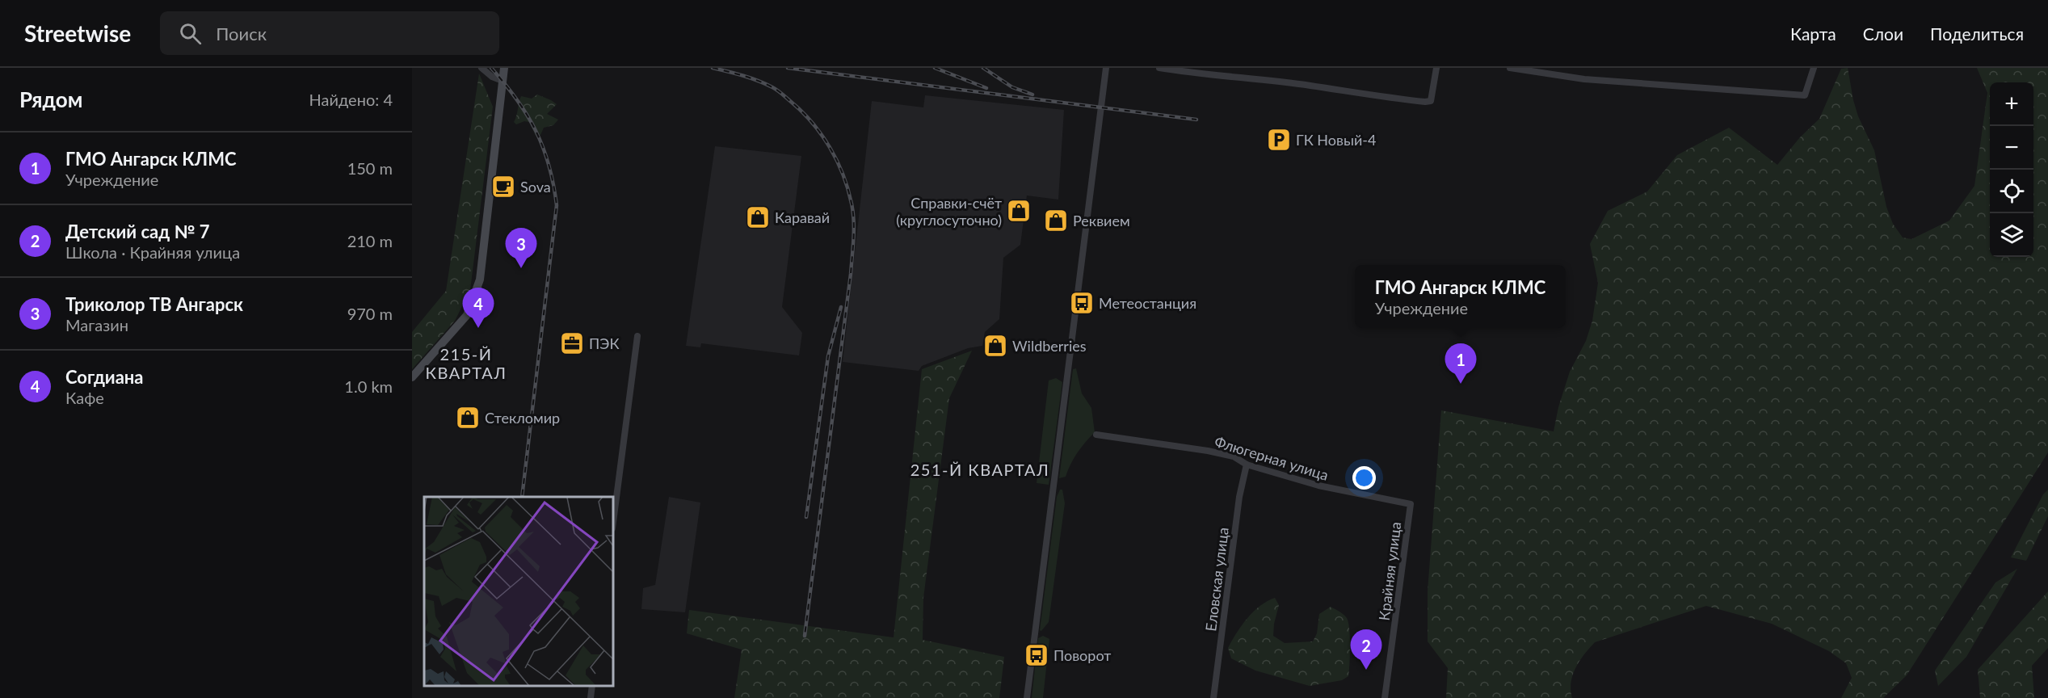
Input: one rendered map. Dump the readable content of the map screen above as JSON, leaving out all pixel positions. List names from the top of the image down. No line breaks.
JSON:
{"streets":{"street":["Флюгерная улица","Крайняя улица","Еловская улица"]},"crossings":[["Флюгерная улица","Крайняя улица"],["Флюгерная улица","Еловская улица"]],"districts":["215-Й КВАРТАЛ","251-Й КВАРТАЛ"],"places":{"parking":["ГК Новый-4"],"cafe":["Sova"],"shop":["Справки-счёт (круглосуточно)","Каравай","Реквием","Wildberries","Стекломир"],"bus stop":["Метеостанция","Поворот"],"office":["ПЭК"]},"page":{"header":"Streetwise","search":"Поиск","nav":["Карта","Слои","Поделиться"],"heading":["Рядом","Найдено: 4"],"map_buttons":["+","−"],"list":[{"mark":"1","name":"ГМО Ангарск КЛМС","note":"Учреждение","value":"150 m"},{"mark":"2","name":"Детский сад № 7","note":"Школа · Крайняя улица","value":"210 m"},{"mark":"3","name":"Триколор ТВ Ангарск","note":"Магазин","value":"970 m"},{"mark":"4","name":"Согдиана","note":"Кафе","value":"1.0 km"}],"pins":["3","4","1","2"],"popup":["ГМО Ангарск КЛМС","Учреждение"]}}
